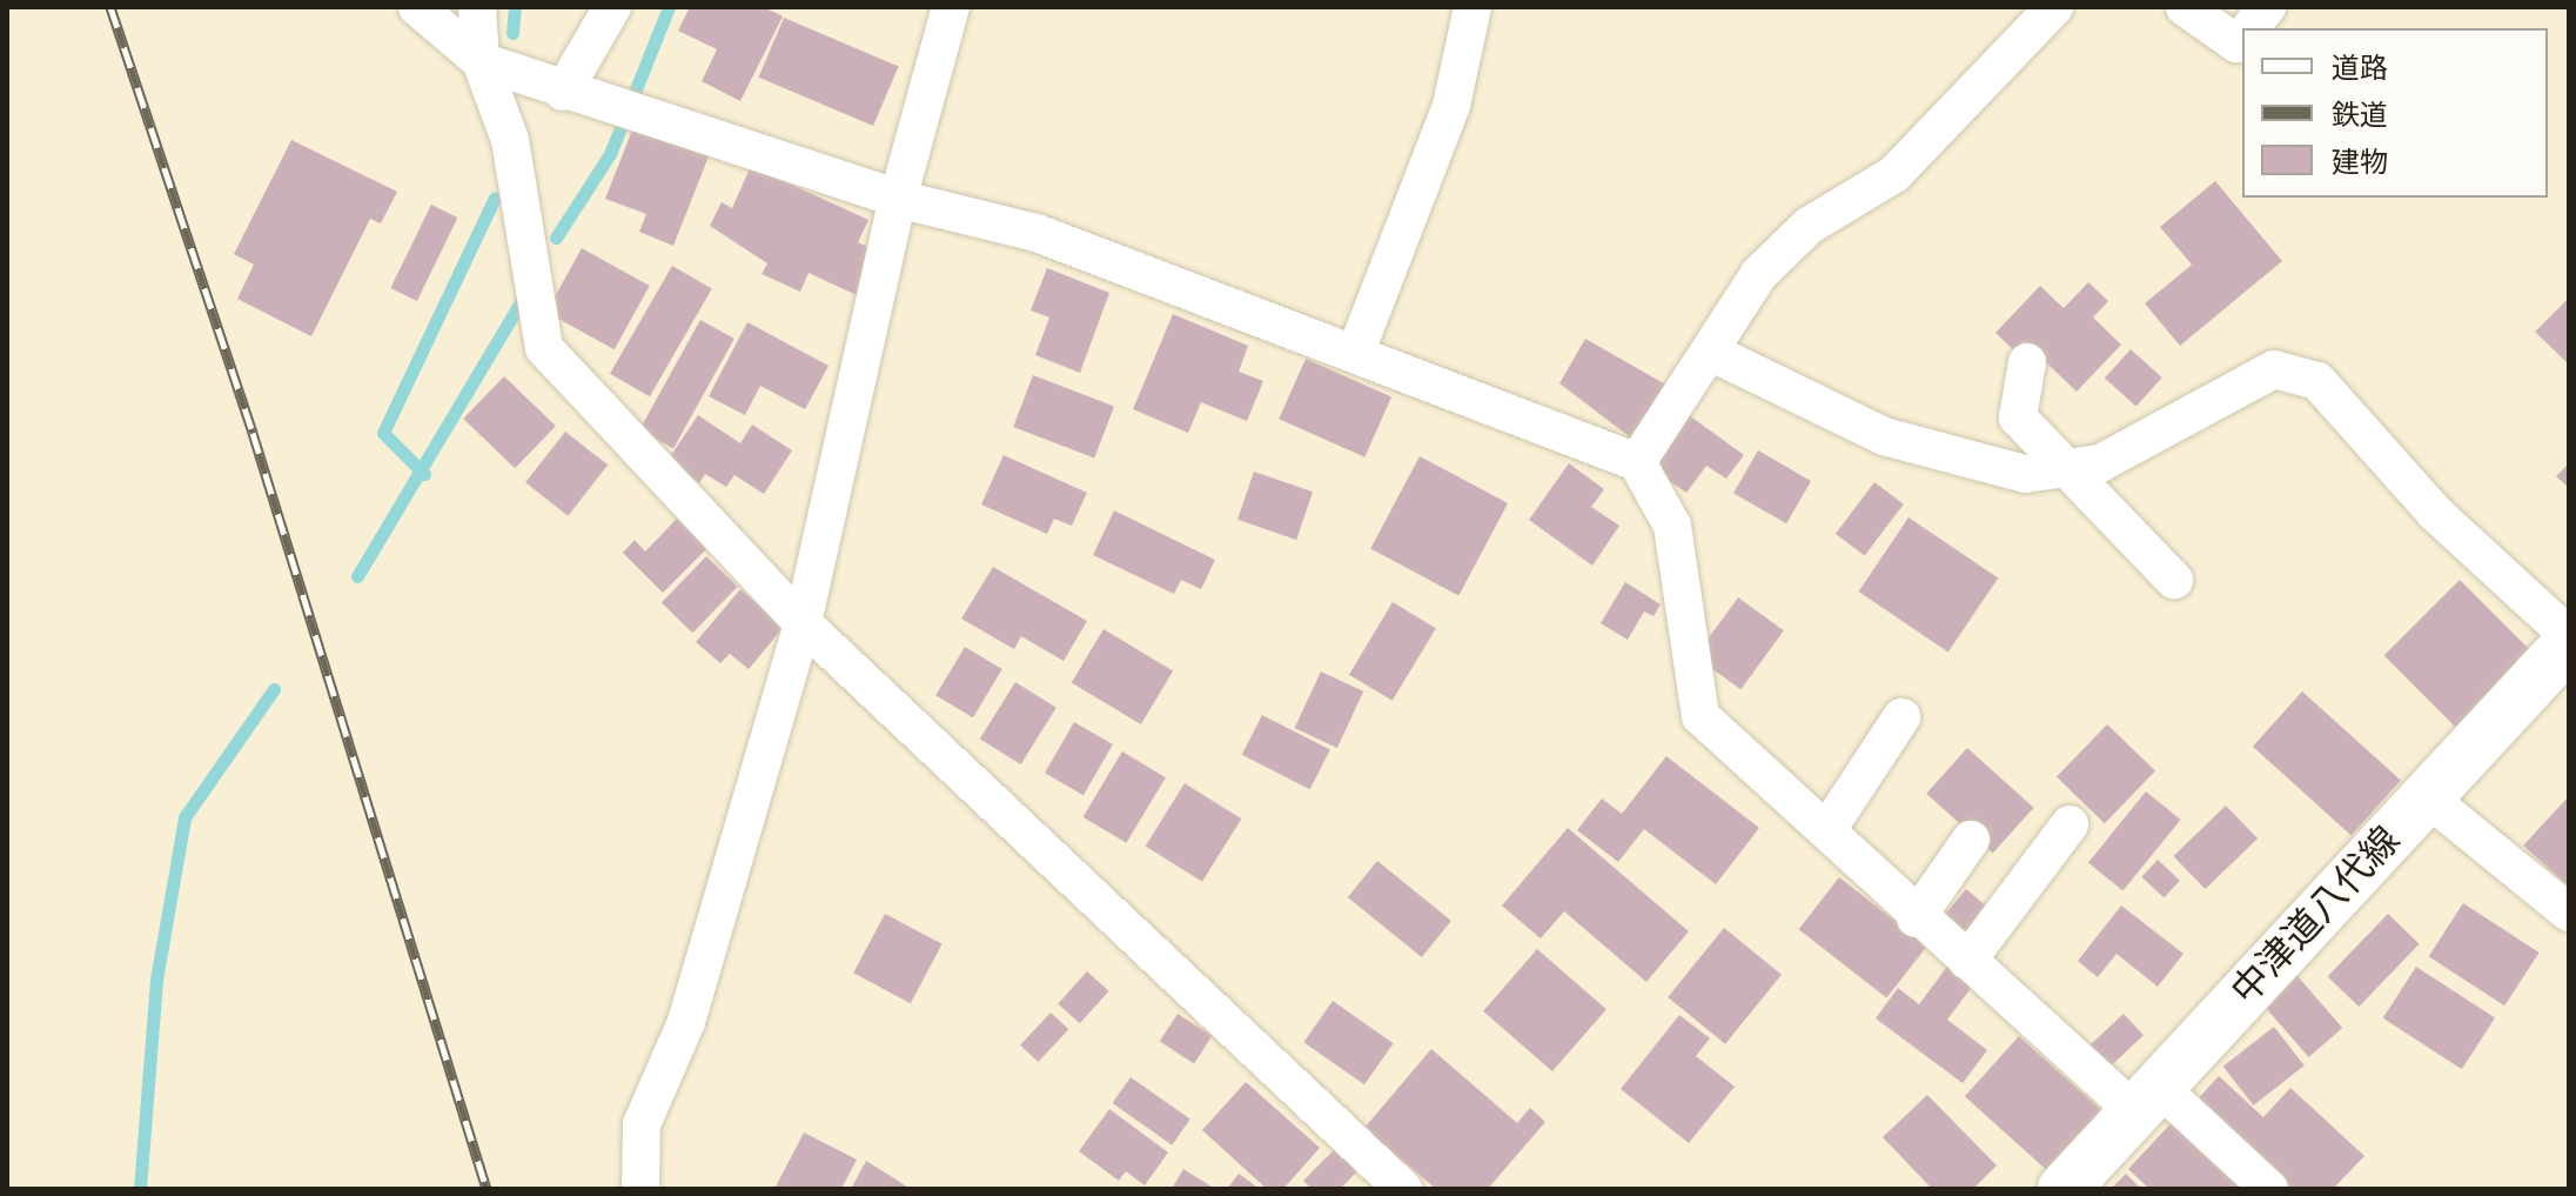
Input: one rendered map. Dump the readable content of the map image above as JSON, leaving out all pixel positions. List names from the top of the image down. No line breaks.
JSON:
{"streets":{"main road":["中津道八代線"]},"legend":["道路","鉄道","建物"]}
